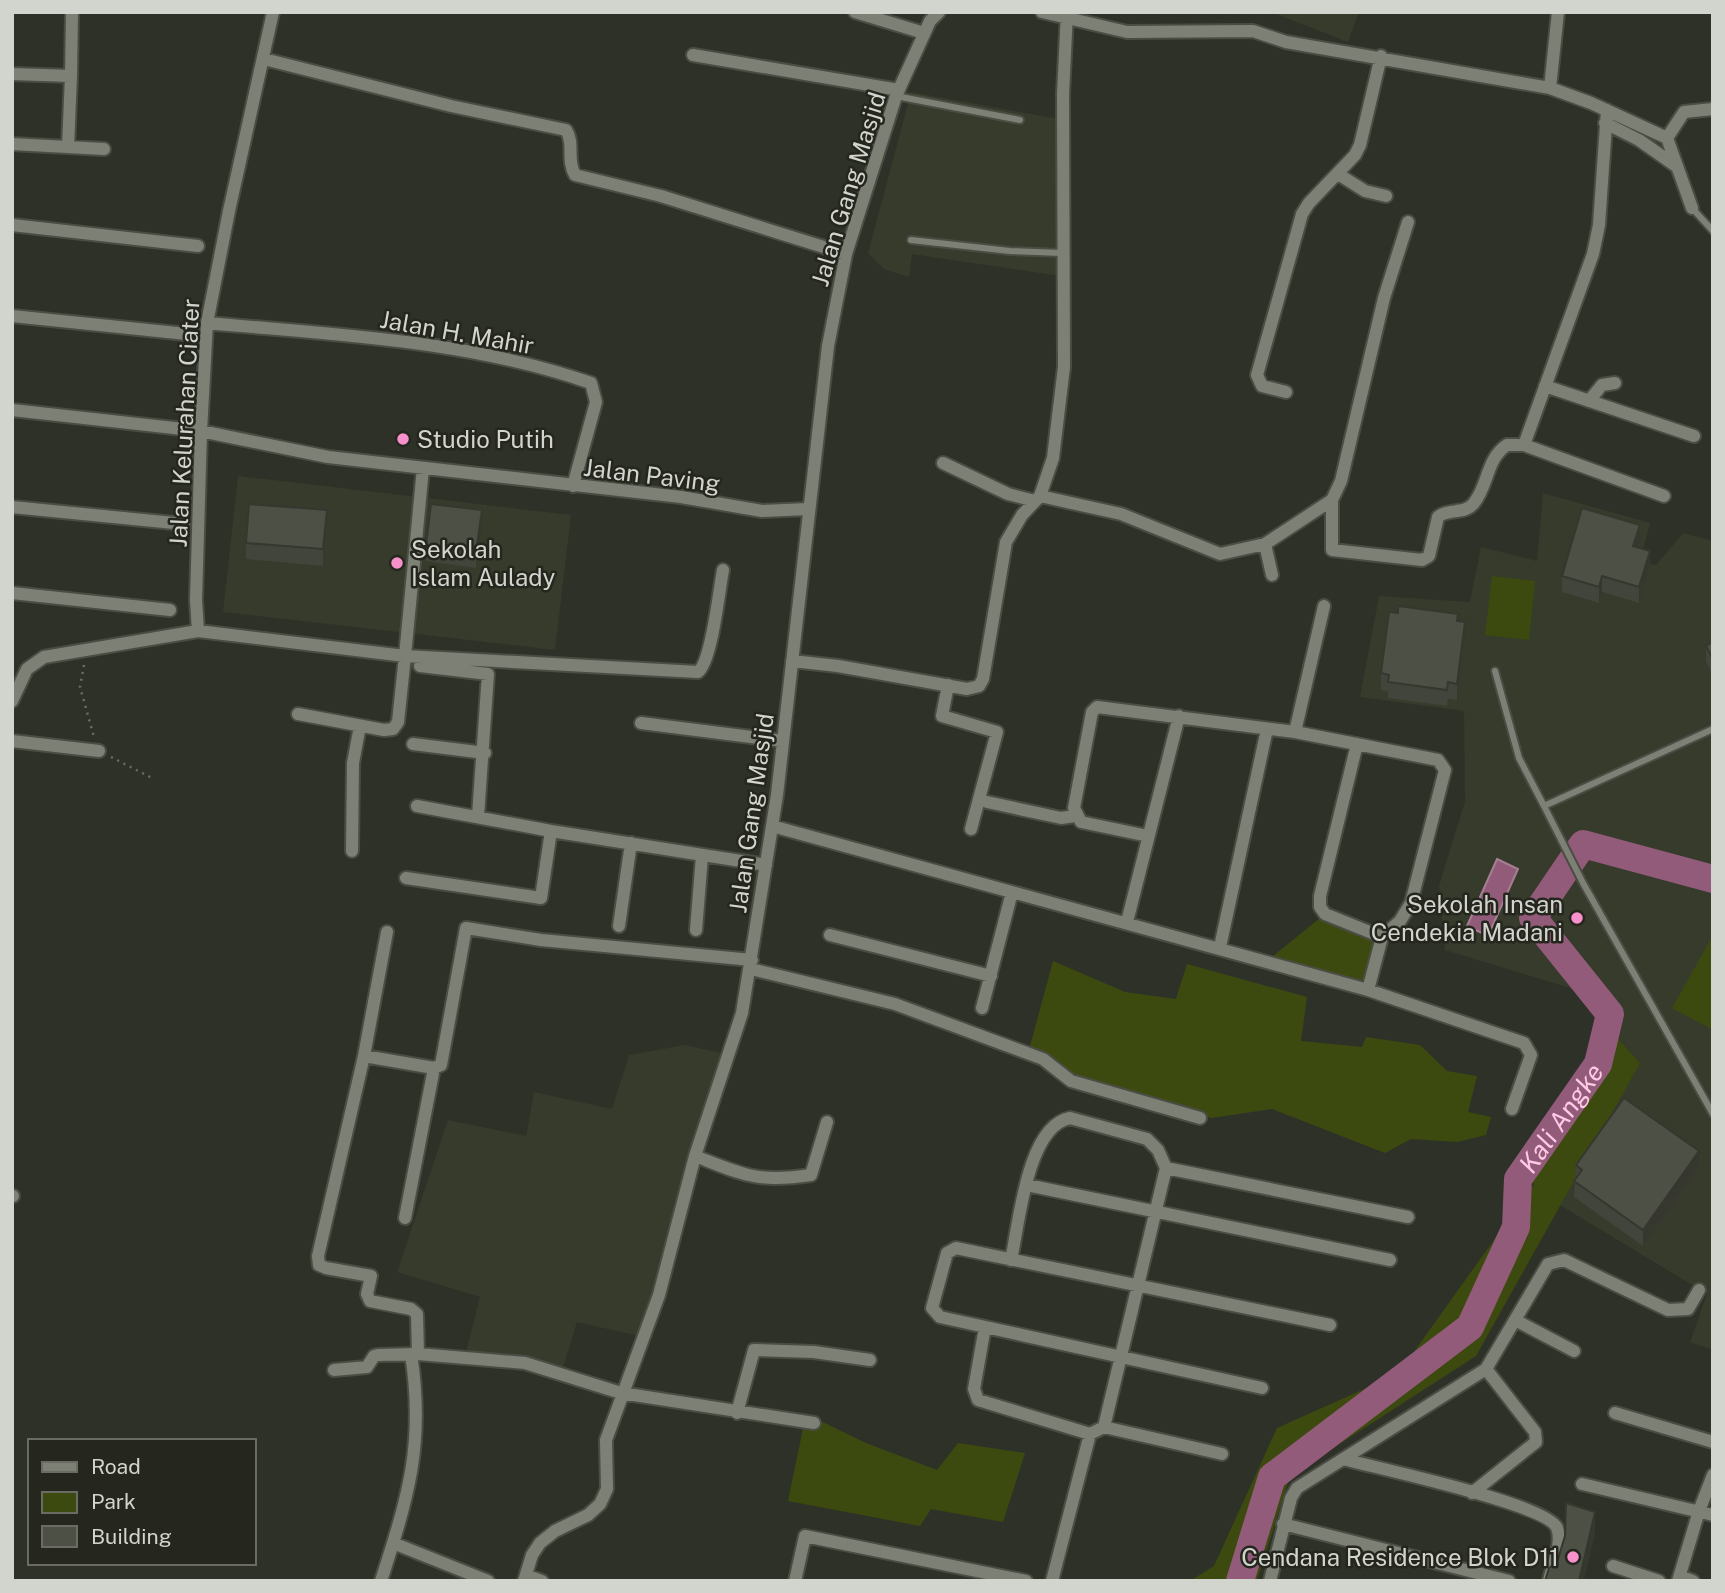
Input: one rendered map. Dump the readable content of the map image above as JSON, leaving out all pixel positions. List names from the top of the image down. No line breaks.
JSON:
{"streets":{"street":["Jalan Gang Masjid","Jalan H. Mahir","Jalan Kelurahan Ciater","Jalan Paving"]},"crossings":[["Jalan Gang Masjid","Jalan Paving"],["Jalan H. Mahir","Jalan Kelurahan Ciater"],["Jalan H. Mahir","Jalan Paving"],["Jalan Kelurahan Ciater","Jalan Paving"]],"water":["Kali Angke"],"places":["Studio Putih","Sekolah Islam Aulady","Sekolah Insan Cendekia Madani","Cendana Residence Blok D11"],"legend":["Road","Park","Building"]}
